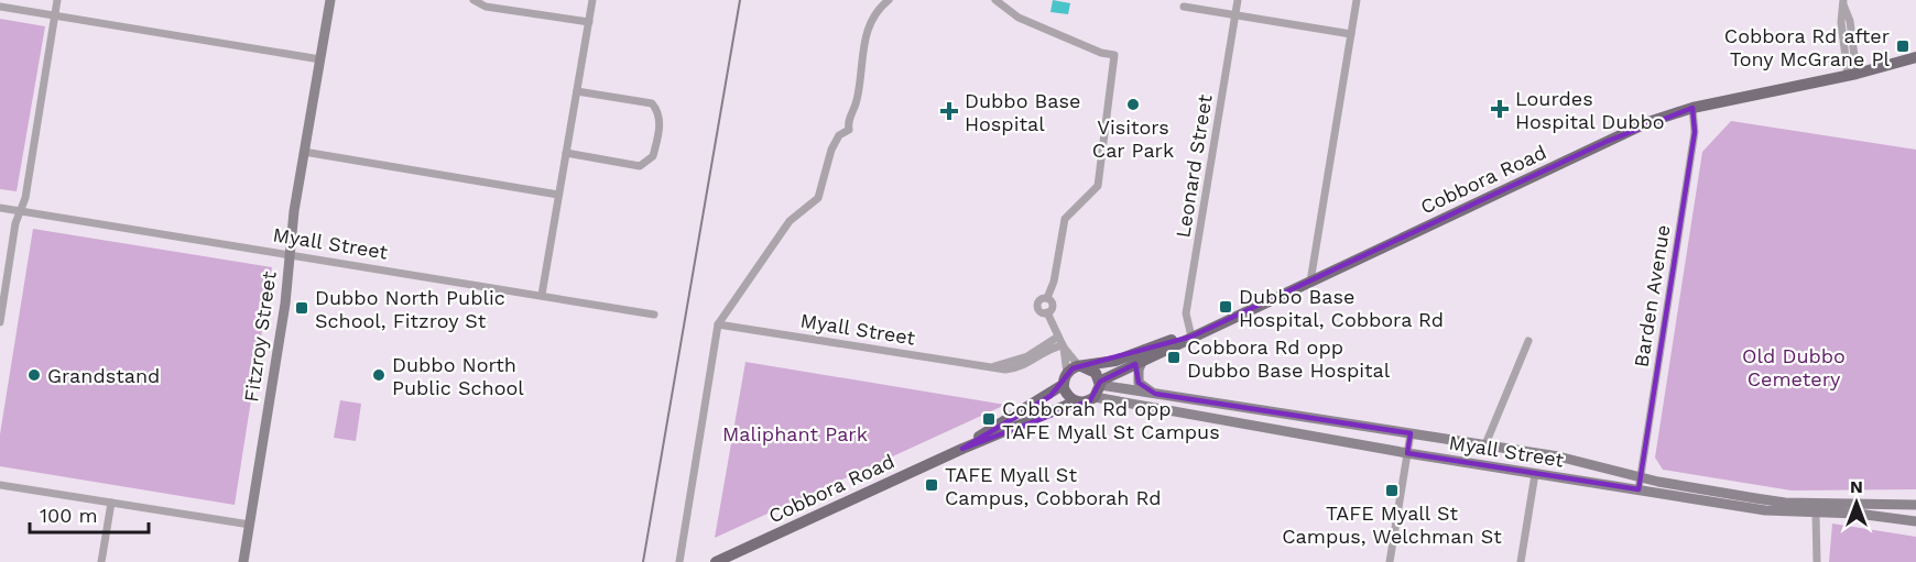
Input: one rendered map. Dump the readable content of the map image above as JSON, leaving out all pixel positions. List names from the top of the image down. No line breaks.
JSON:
{"streets":{"main road":["Cobbora Road"],"street":["Leonard Street","Myall Street","Barden Avenue","Fitzroy Street"]},"crossings":[["Leonard Street","Cobbora Road"],["Cobbora Road","Myall Street"],["Cobbora Road","Barden Avenue"],["Myall Street","Barden Avenue"],["Myall Street","Fitzroy Street"]],"parks":["Old Dubbo Cemetery","Maliphant Park"],"places":{"transit":["Cobbora Rd after Tony McGrane Pl","Dubbo Base Hospital, Cobbora Rd","Dubbo North Public School, Fitzroy St","Cobbora Rd opp Dubbo Base Hospital","Cobborah Rd opp TAFE Myall St Campus","TAFE Myall St Campus, Cobborah Rd","TAFE Myall St Campus, Welchman St"],"other":["Visitors Car Park","Grandstand","Dubbo North Public School"],"health":["Lourdes Hospital Dubbo","Dubbo Base Hospital"]},"scale_bar":"100 m","north":"top"}
